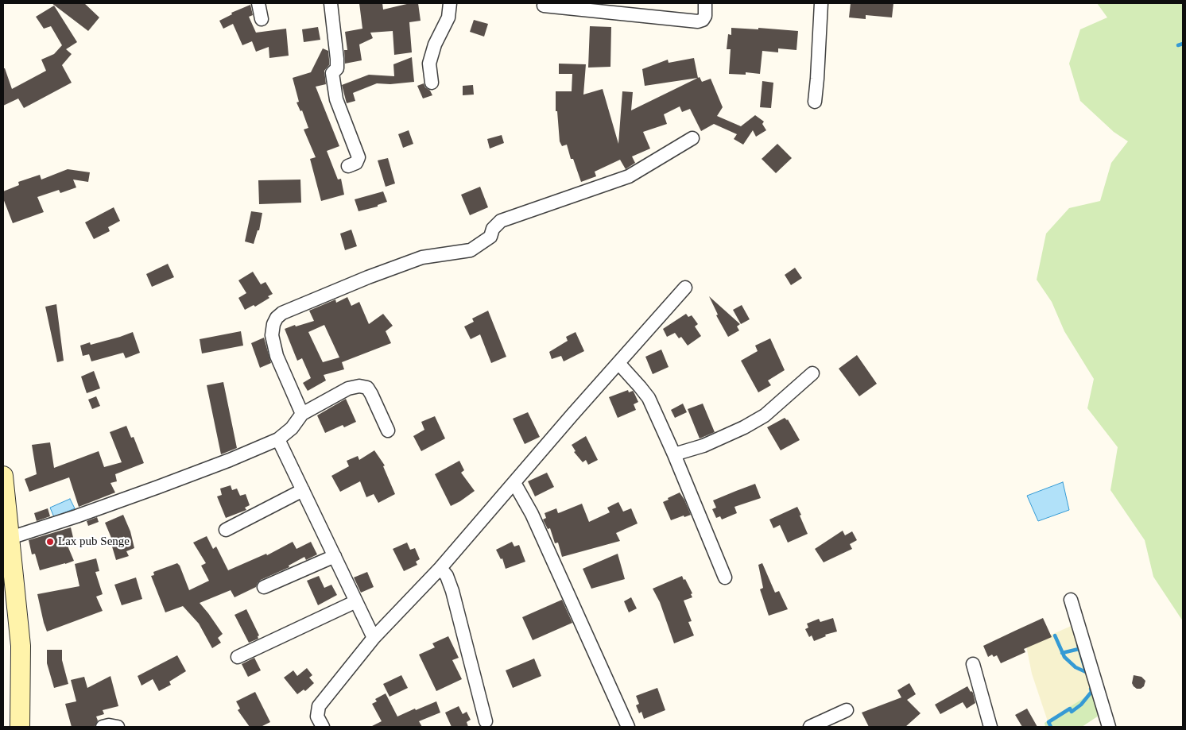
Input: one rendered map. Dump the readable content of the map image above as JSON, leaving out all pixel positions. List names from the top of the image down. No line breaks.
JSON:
{"places":["Lax pub Senge"]}
